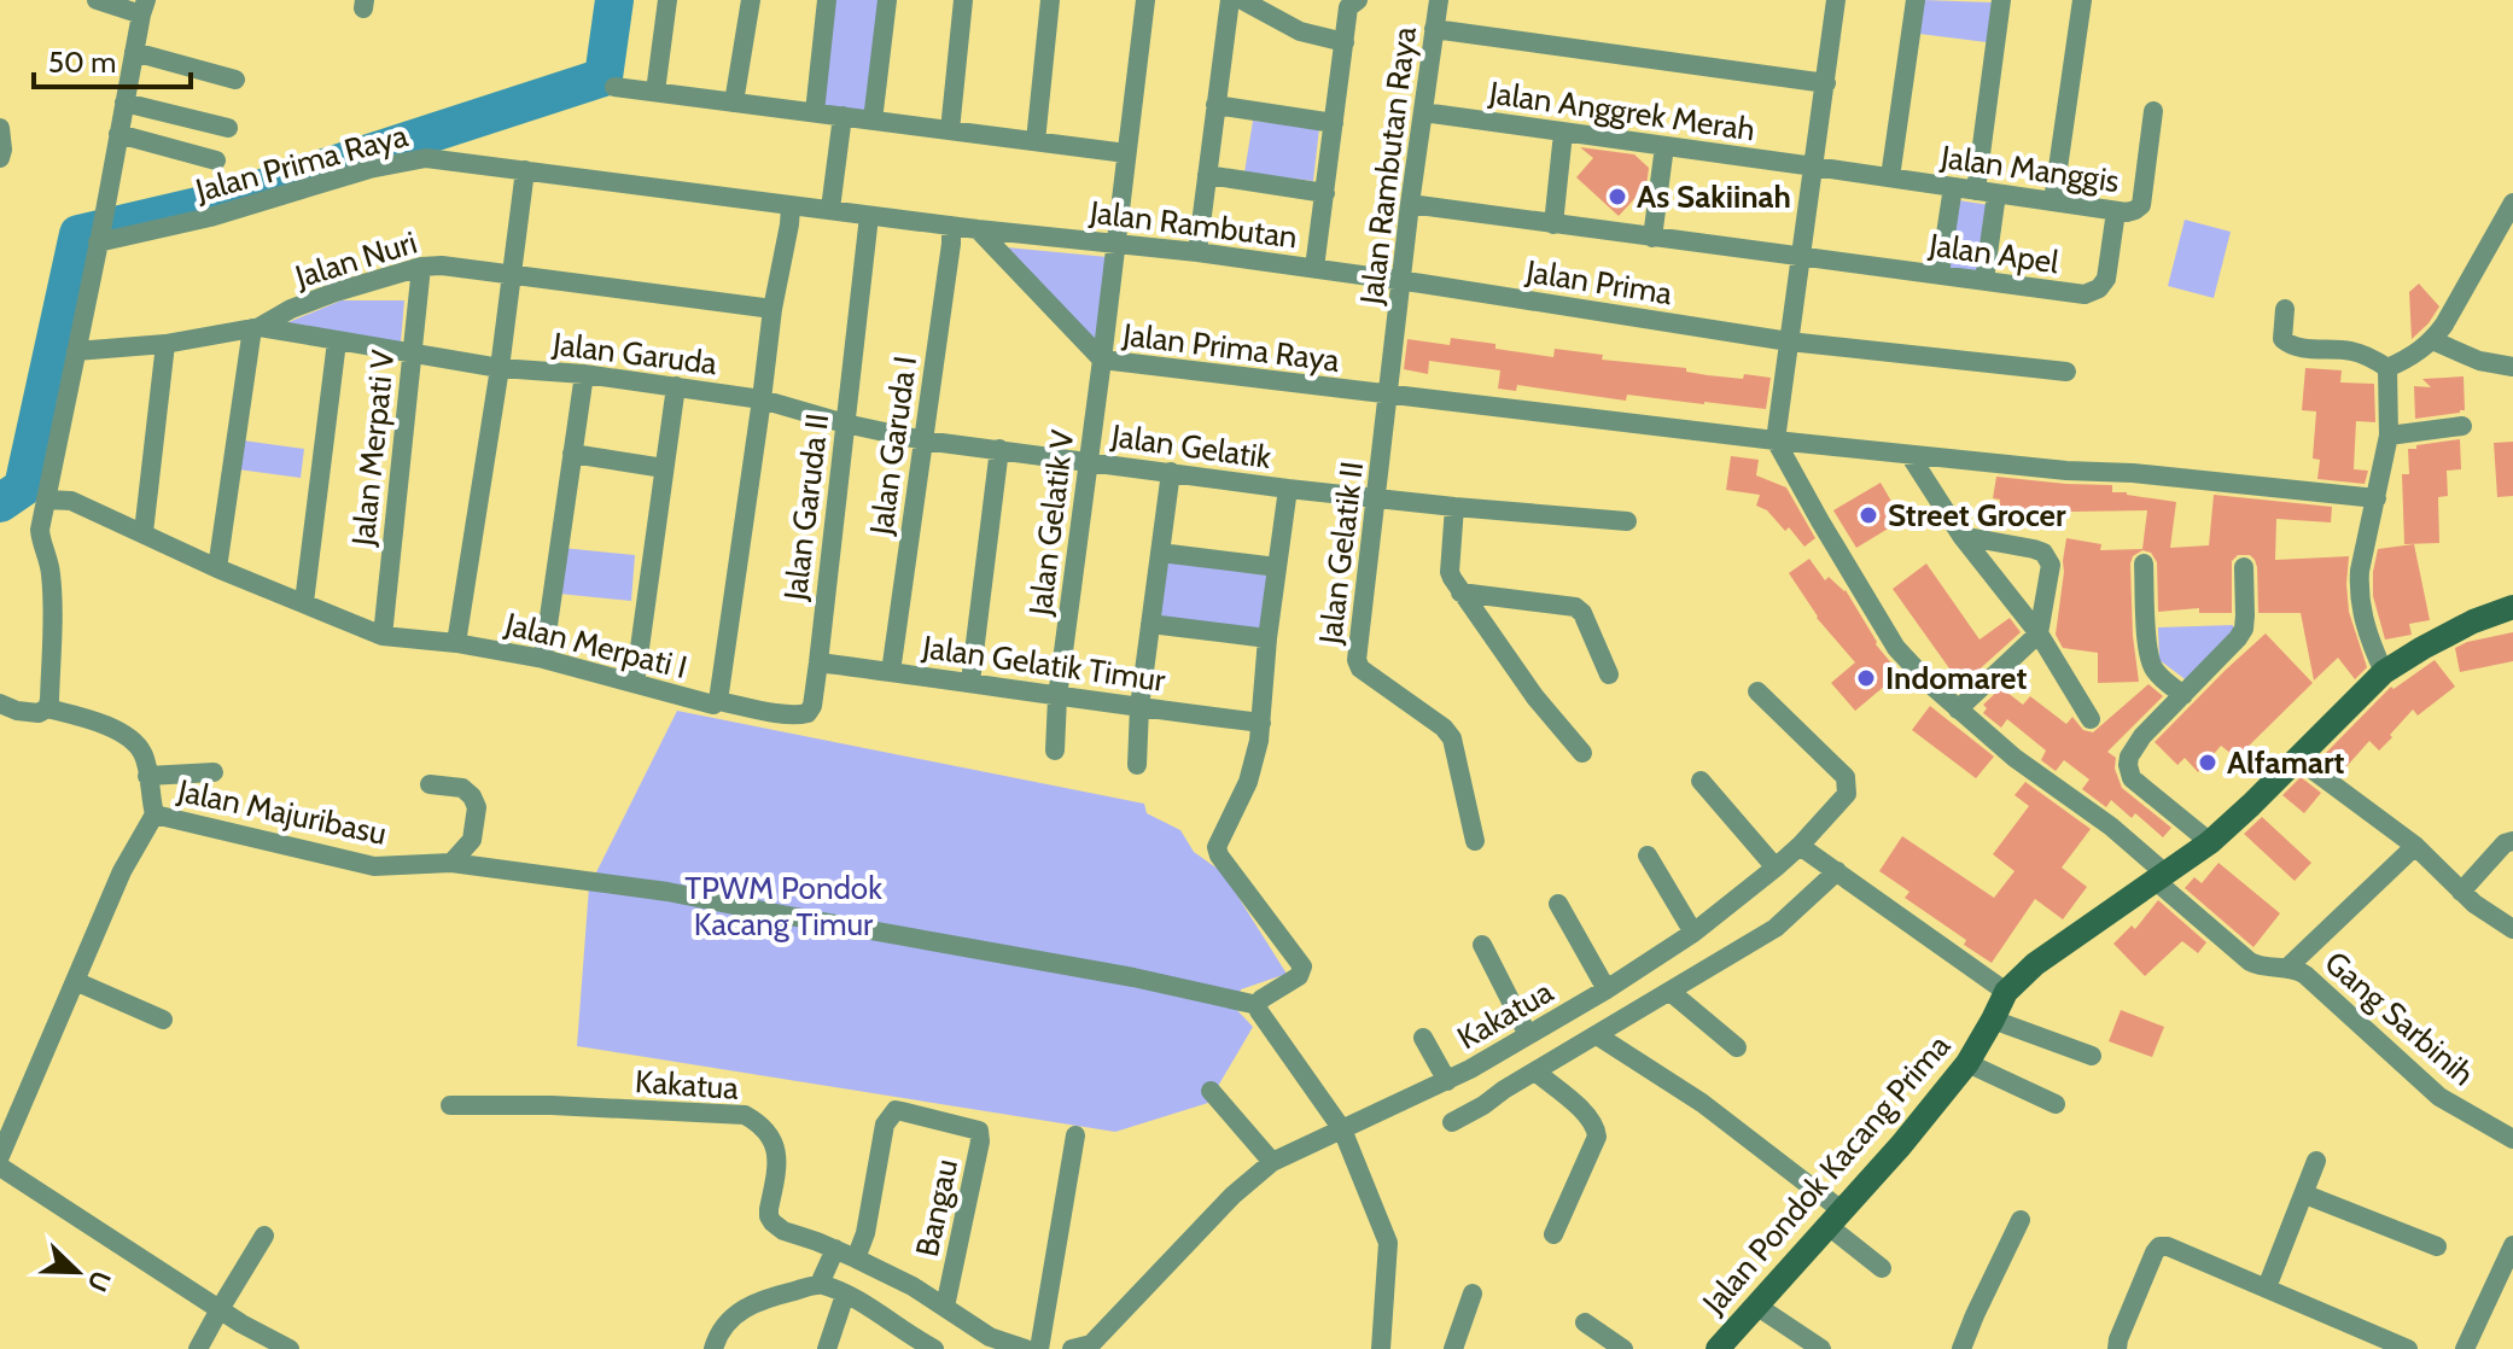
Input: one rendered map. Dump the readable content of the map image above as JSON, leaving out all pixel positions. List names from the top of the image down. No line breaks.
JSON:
{"streets":{"street":["Jalan Anggrek Merah","Jalan Prima Raya","Jalan Rambutan Raya","Jalan Manggis","Jalan Rambutan","Jalan Apel","Jalan Nuri","Jalan Prima","Jalan Garuda","Jalan Garuda I","Jalan Gelatik","Jalan Merpati V","Jalan Garuda II","Jalan Gelatik V","Jalan Gelatik II","Jalan Merpati I","Jalan Gelatik Timur","Jalan Majuribasu","Kakatua","Gang Sarbinih","Jalan Pondok Kacang Prima","Bangau"]},"crossings":[["Jalan Anggrek Merah","Jalan Rambutan Raya"],["Jalan Anggrek Merah","Jalan Manggis"],["Jalan Prima Raya","Jalan Rambutan Raya"],["Jalan Prima Raya","Jalan Rambutan"],["Jalan Prima Raya","Jalan Garuda I"],["Jalan Prima Raya","Jalan Garuda II"],["Jalan Prima Raya","Jalan Gelatik V"],["Jalan Prima Raya","Jalan Gelatik II"],["Jalan Prima Raya","Jalan Merpati I"],["Jalan Rambutan Raya","Jalan Rambutan"],["Jalan Rambutan Raya","Jalan Apel"],["Jalan Rambutan Raya","Jalan Prima"],["Jalan Rambutan Raya","Jalan Gelatik II"],["Jalan Manggis","Jalan Apel"],["Jalan Rambutan","Jalan Prima"],["Jalan Rambutan","Jalan Gelatik V"],["Jalan Nuri","Jalan Garuda"],["Jalan Nuri","Jalan Merpati V"],["Jalan Nuri","Jalan Merpati I"],["Jalan Garuda","Jalan Garuda I"],["Jalan Garuda","Jalan Gelatik"],["Jalan Garuda","Jalan Merpati V"],["Jalan Garuda","Jalan Garuda II"],["Jalan Garuda","Jalan Merpati I"],["Jalan Garuda I","Jalan Gelatik Timur"],["Jalan Gelatik","Jalan Gelatik V"],["Jalan Gelatik","Jalan Gelatik II"],["Jalan Merpati V","Jalan Merpati I"],["Jalan Garuda II","Jalan Merpati I"],["Jalan Garuda II","Jalan Gelatik Timur"],["Jalan Gelatik V","Jalan Gelatik Timur"],["Kakatua","Bangau"],["Gang Sarbinih","Jalan Pondok Kacang Prima"]],"parks":["TPWM Pondok Kacang Timur"],"places":["As Sakiinah","Street Grocer","Indomaret","Alfamart"],"scale_bar":"50 m","north":"bottom right"}
